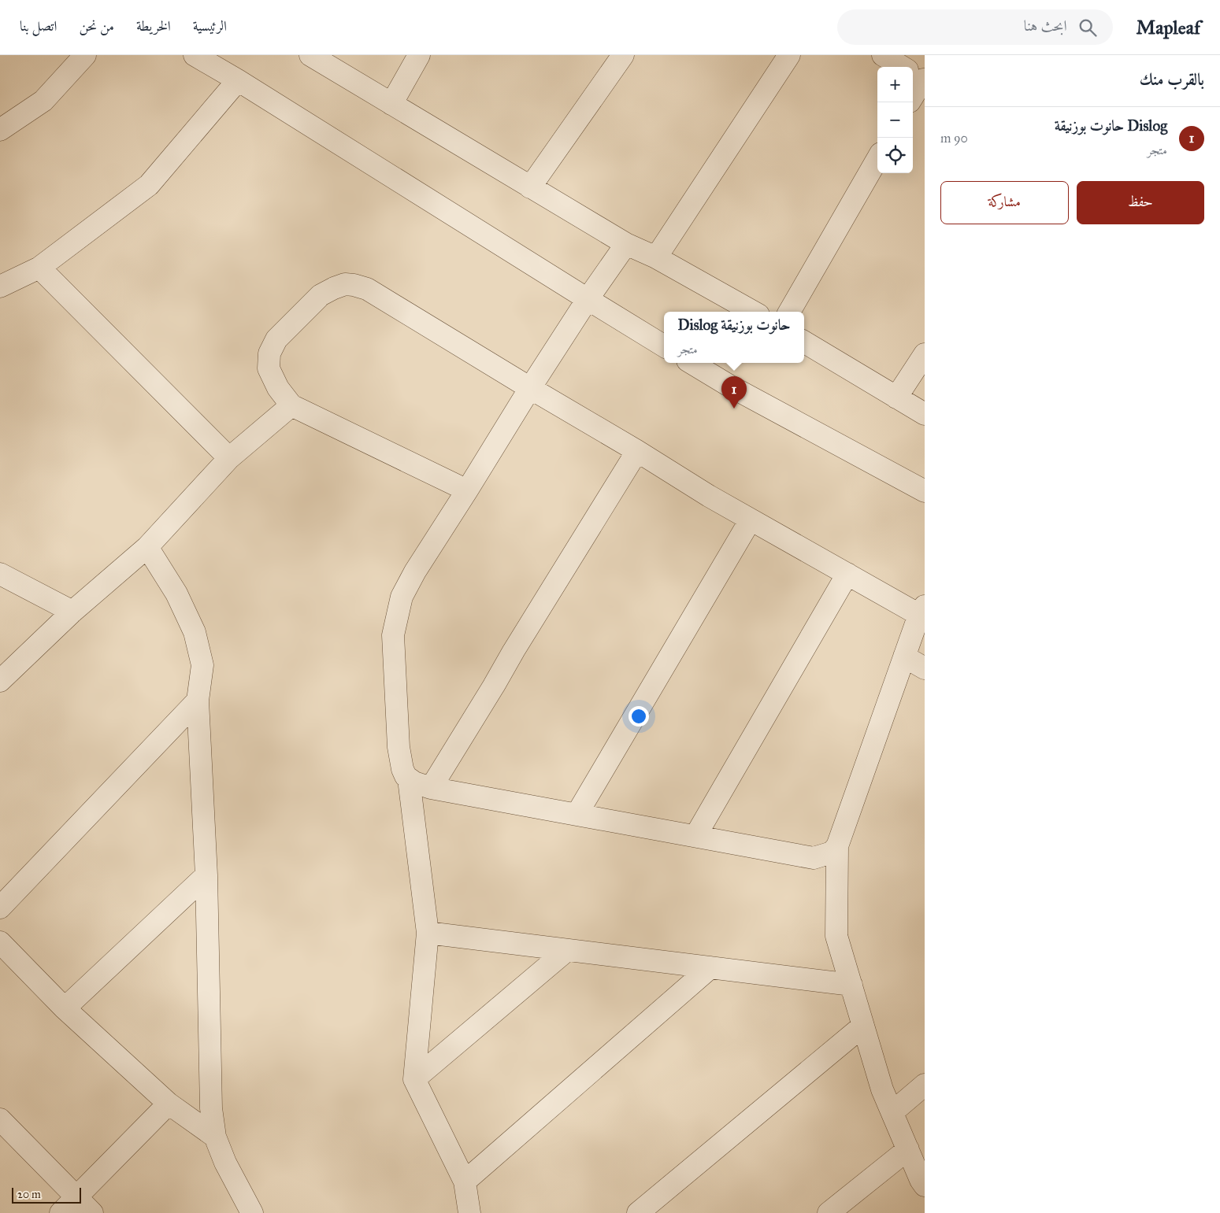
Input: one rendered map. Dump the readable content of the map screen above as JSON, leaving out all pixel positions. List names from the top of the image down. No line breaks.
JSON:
{"scale_bar":"20 m","page":{"header":"Mapleaf","search":"ابحث هنا","nav":["الرئيسية","الخريطة","من نحن","اتصل بنا"],"heading":"بالقرب منك","map_buttons":["+","−"],"list":[{"mark":"1","name":"Dislog حانوت بوزنيقة","note":"متجر","value":"90 m"}],"buttons":["حفظ","مشاركة"],"popup":["Dislog حانوت بوزنيقة","متجر"],"pins":"1","scale":"20 m"}}
